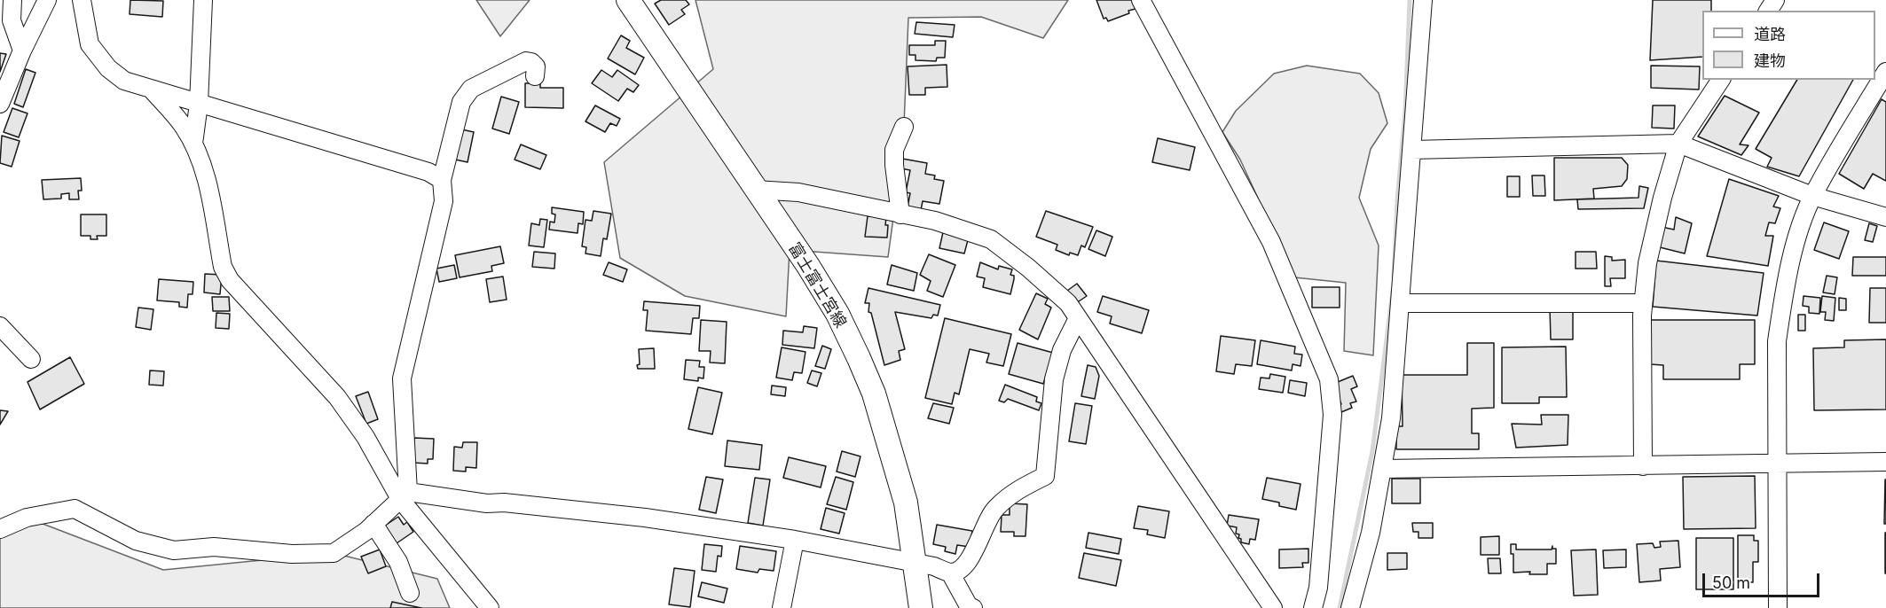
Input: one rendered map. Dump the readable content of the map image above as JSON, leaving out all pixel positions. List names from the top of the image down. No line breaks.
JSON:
{"streets":{"main road":["富士富士宮線"]},"legend":["道路","建物"],"scale_bar":"50 m"}
